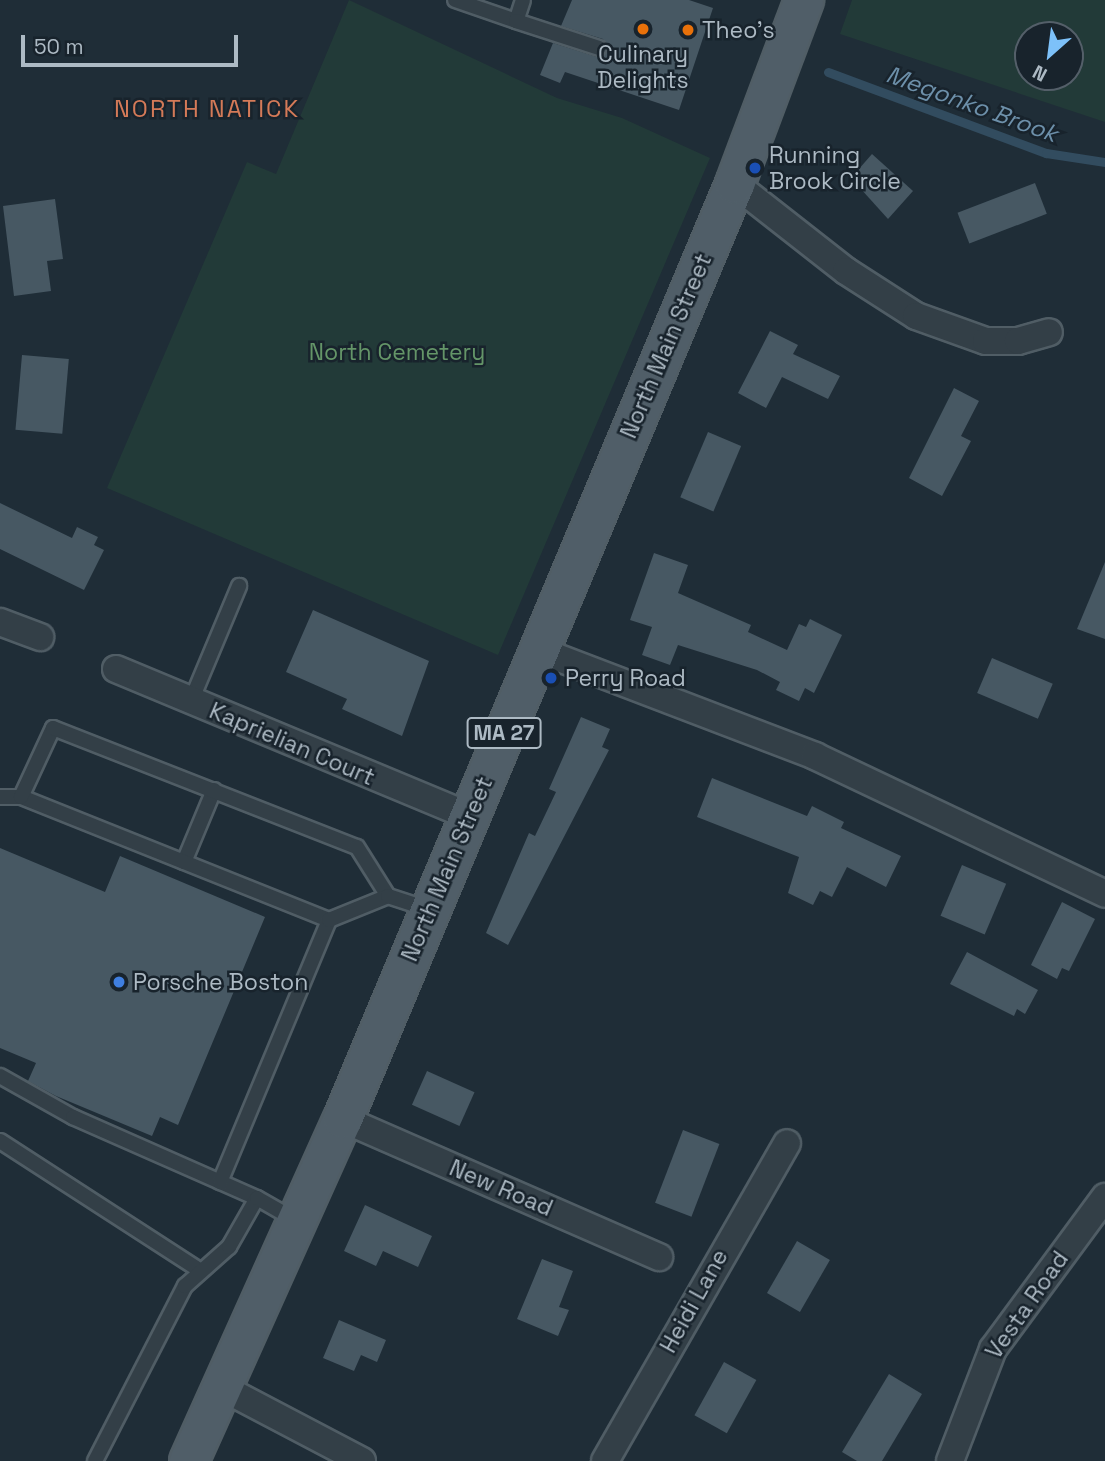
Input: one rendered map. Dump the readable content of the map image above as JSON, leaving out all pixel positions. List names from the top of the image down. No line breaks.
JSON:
{"streets":{"main road":["North Main Street","MA 27"],"street":["Kaprielian Court","New Road","Heidi Lane","Vesta Road"]},"crossings":[["North Main Street","Kaprielian Court"],["North Main Street","New Road"]],"districts":["NORTH NATICK"],"water":["Megonko Brook"],"parks":["North Cemetery"],"places":["Culinary Delights","Theo's","Running Brook Circle","Perry Road","Porsche Boston"],"scale_bar":"50 m","north":"bottom left"}
